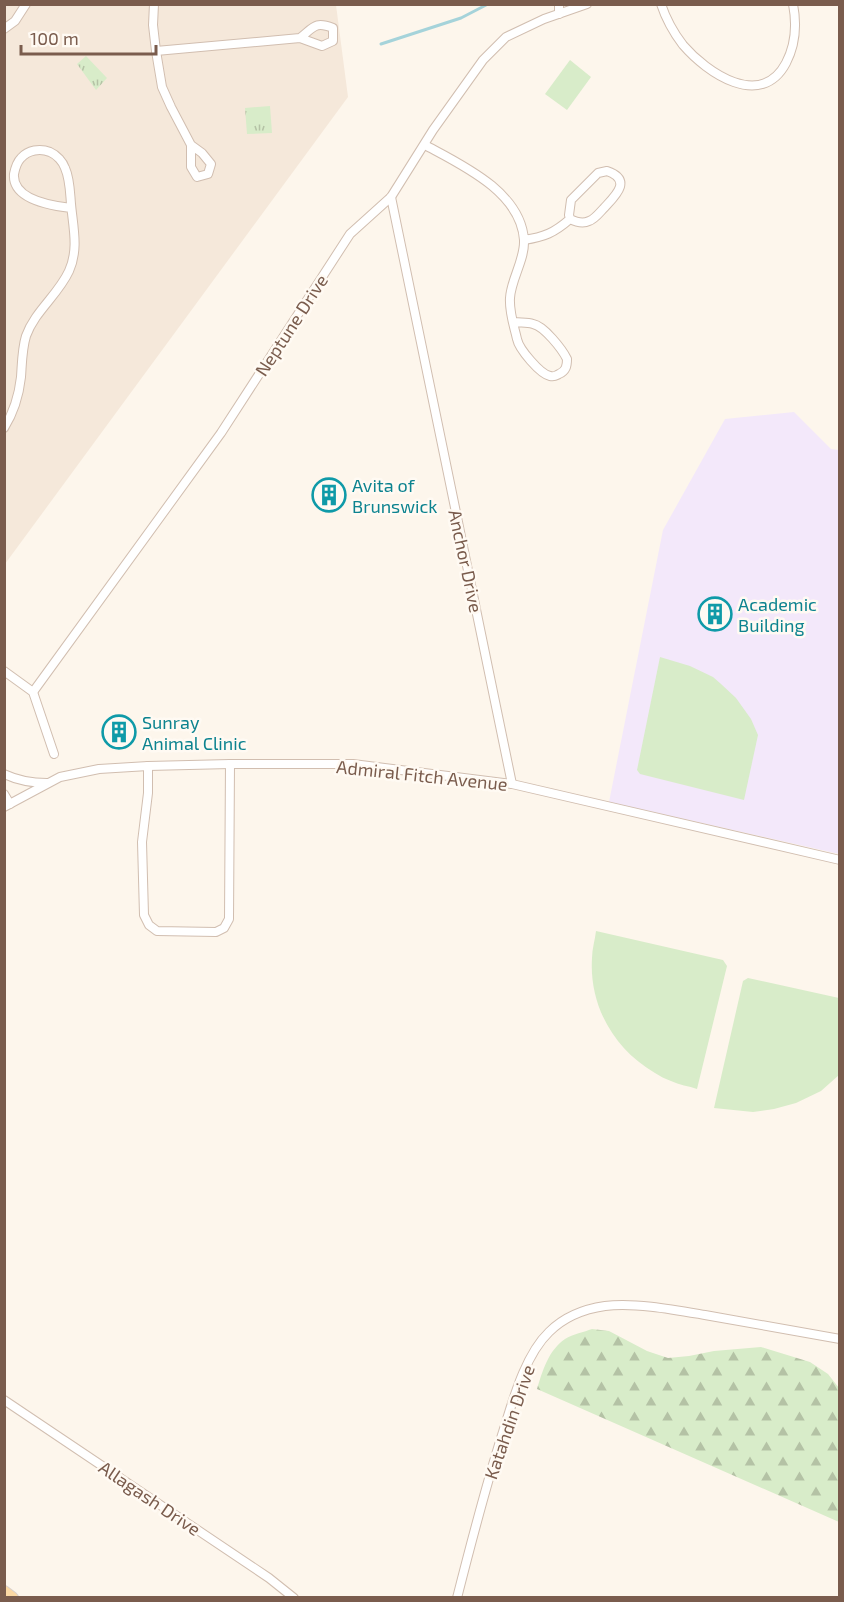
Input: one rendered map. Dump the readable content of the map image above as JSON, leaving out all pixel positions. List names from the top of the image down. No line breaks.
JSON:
{"streets":{"street":["Neptune Drive","Anchor Drive","Admiral Fitch Avenue","Katahdin Drive","Allagash Drive"]},"crossings":[["Neptune Drive","Anchor Drive"],["Anchor Drive","Admiral Fitch Avenue"]],"places":{"building":["Avita of Brunswick","Academic Building","Sunray Animal Clinic"]},"scale_bar":"100 m"}
